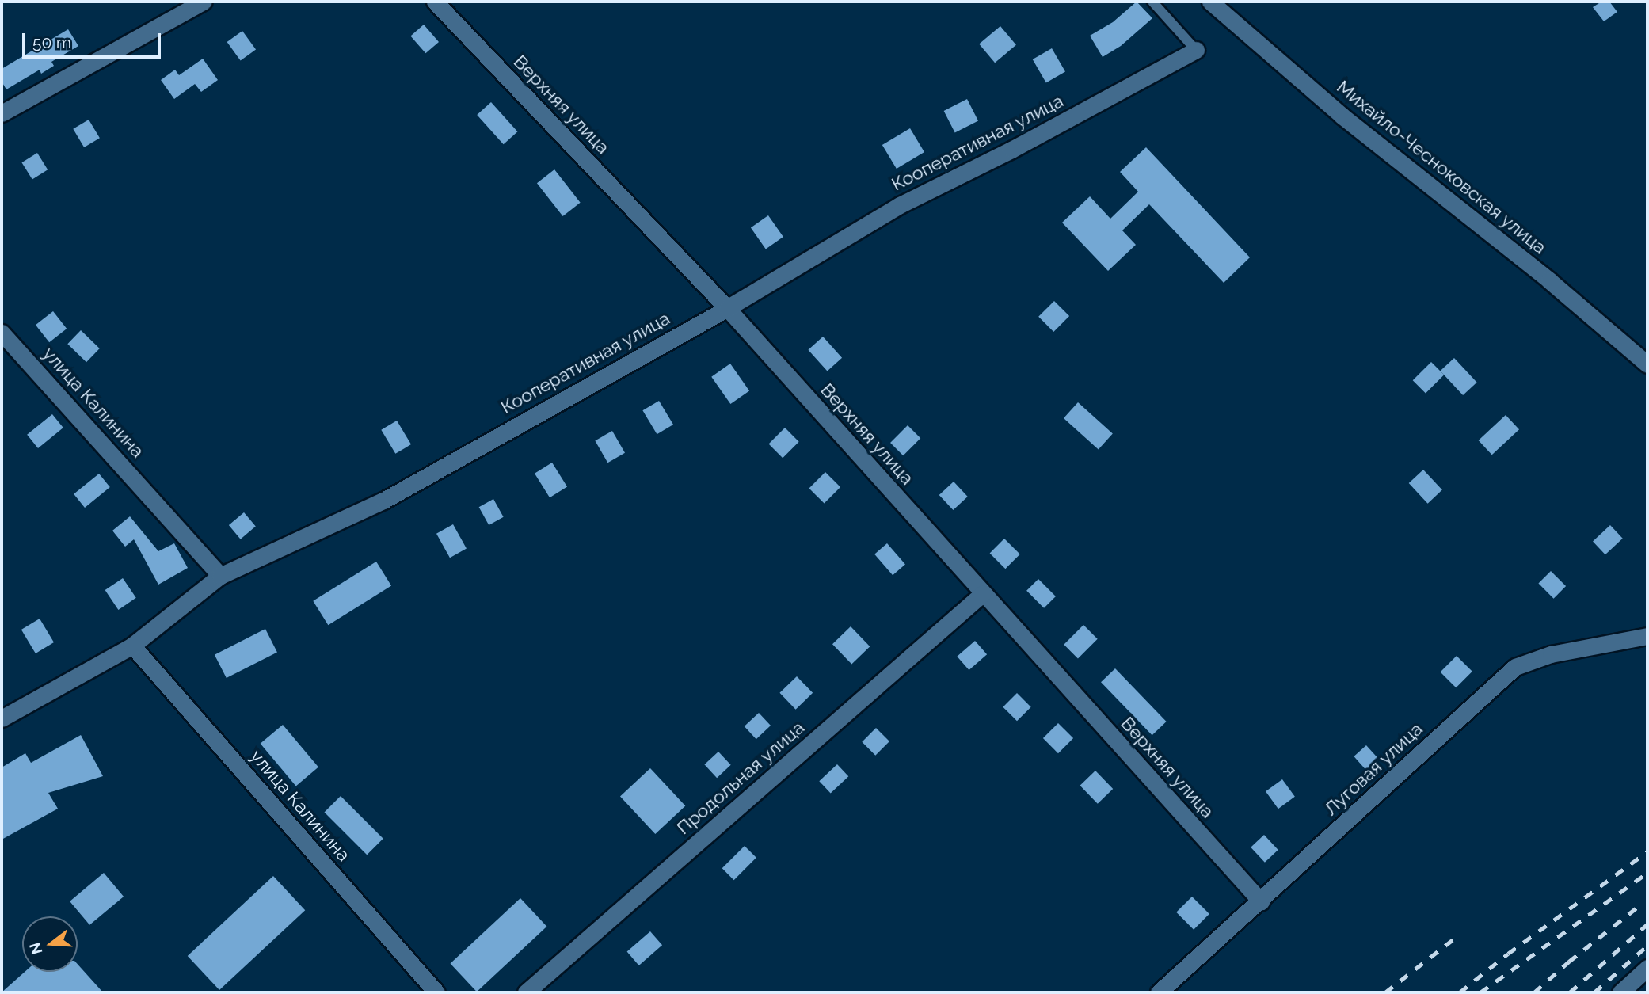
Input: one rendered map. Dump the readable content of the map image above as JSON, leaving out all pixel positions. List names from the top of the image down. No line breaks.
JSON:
{"streets":{"street":["Верхняя улица","Кооперативная улица","Михайло-Чесноковская улица","улица Калинина","Луговая улица","Продольная улица"]},"crossings":[["Верхняя улица","Кооперативная улица"],["Верхняя улица","Луговая улица"],["Верхняя улица","Продольная улица"],["Кооперативная улица","улица Калинина"]],"scale_bar":"50 m","north":"left"}
